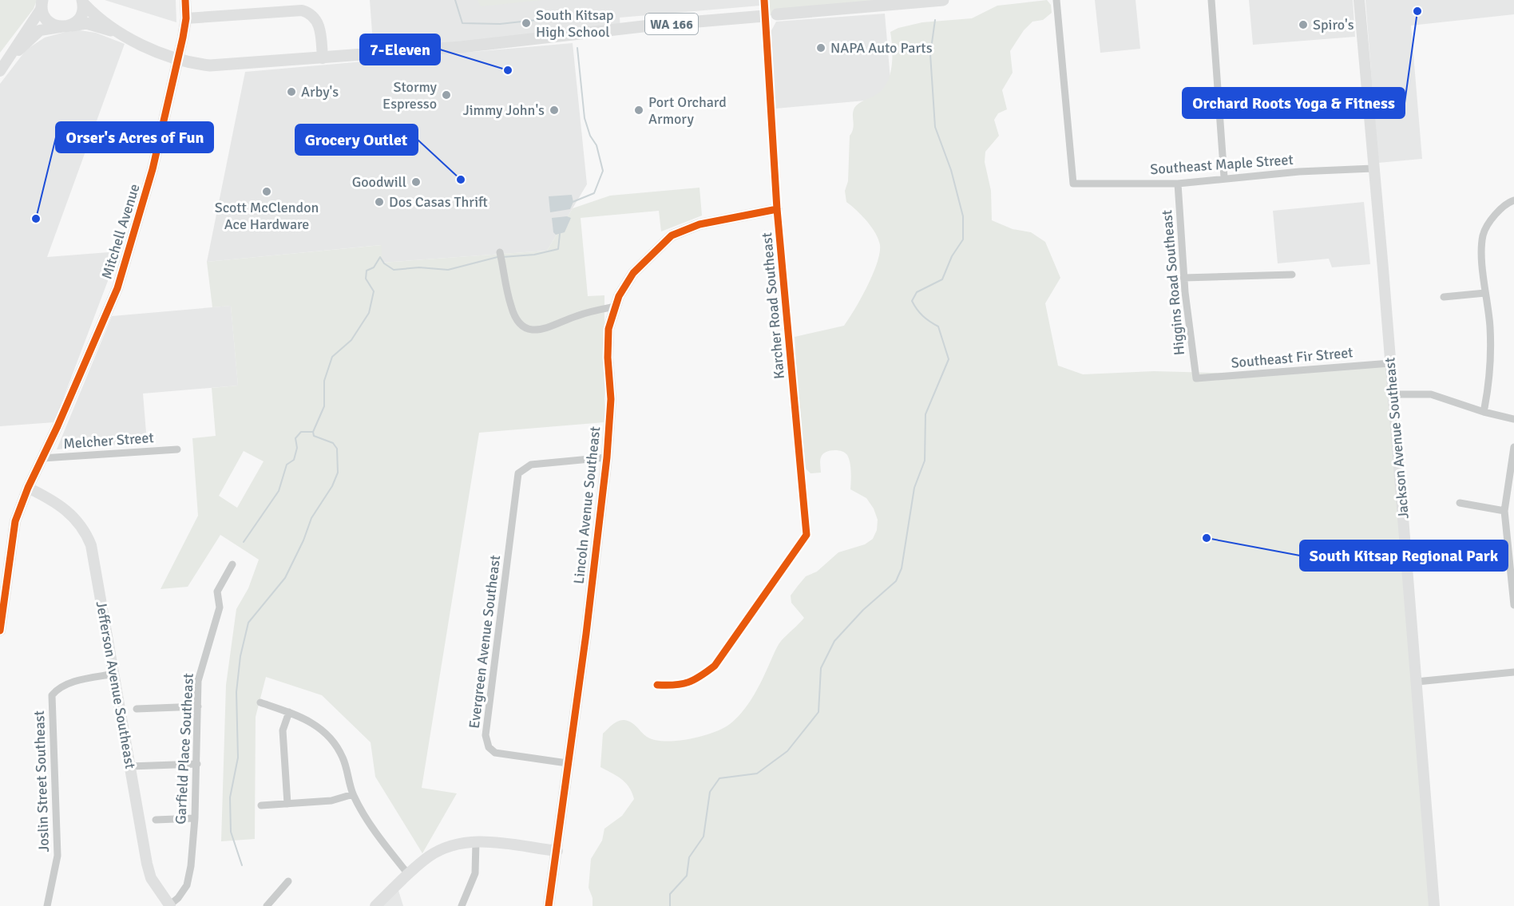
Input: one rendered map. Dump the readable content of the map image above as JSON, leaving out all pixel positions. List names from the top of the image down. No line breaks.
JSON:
{"streets":{"main road":["WA 166"],"street":["Southeast Maple Street","Mitchell Avenue","Higgins Road Southeast","Karcher Road Southeast","Southeast Fir Street","Jackson Avenue Southeast","Melcher Street","Lincoln Avenue Southeast","Evergreen Avenue Southeast","Jefferson Avenue Southeast","Garfield Place Southeast","Joslin Street Southeast"]},"crossings":[["WA 166","Karcher Road Southeast"],["Southeast Maple Street","Higgins Road Southeast"],["Southeast Maple Street","Jackson Avenue Southeast"],["Mitchell Avenue","Melcher Street"],["Mitchell Avenue","Jefferson Avenue Southeast"],["Higgins Road Southeast","Southeast Fir Street"],["Karcher Road Southeast","Lincoln Avenue Southeast"],["Southeast Fir Street","Jackson Avenue Southeast"],["Lincoln Avenue Southeast","Evergreen Avenue Southeast"],["Jefferson Avenue Southeast","Garfield Place Southeast"],["Jefferson Avenue Southeast","Joslin Street Southeast"]],"places":["Orchard Roots Yoga & Fitness","South Kitsap High School","Spiro's","NAPA Auto Parts","7-Eleven","Arby's","Stormy Espresso","Jimmy John's","Port Orchard Armory","Grocery Outlet","Goodwill","Scott McClendon Ace Hardware","Dos Casas Thrift","Orser's Acres of Fun","South Kitsap Regional Park"]}
